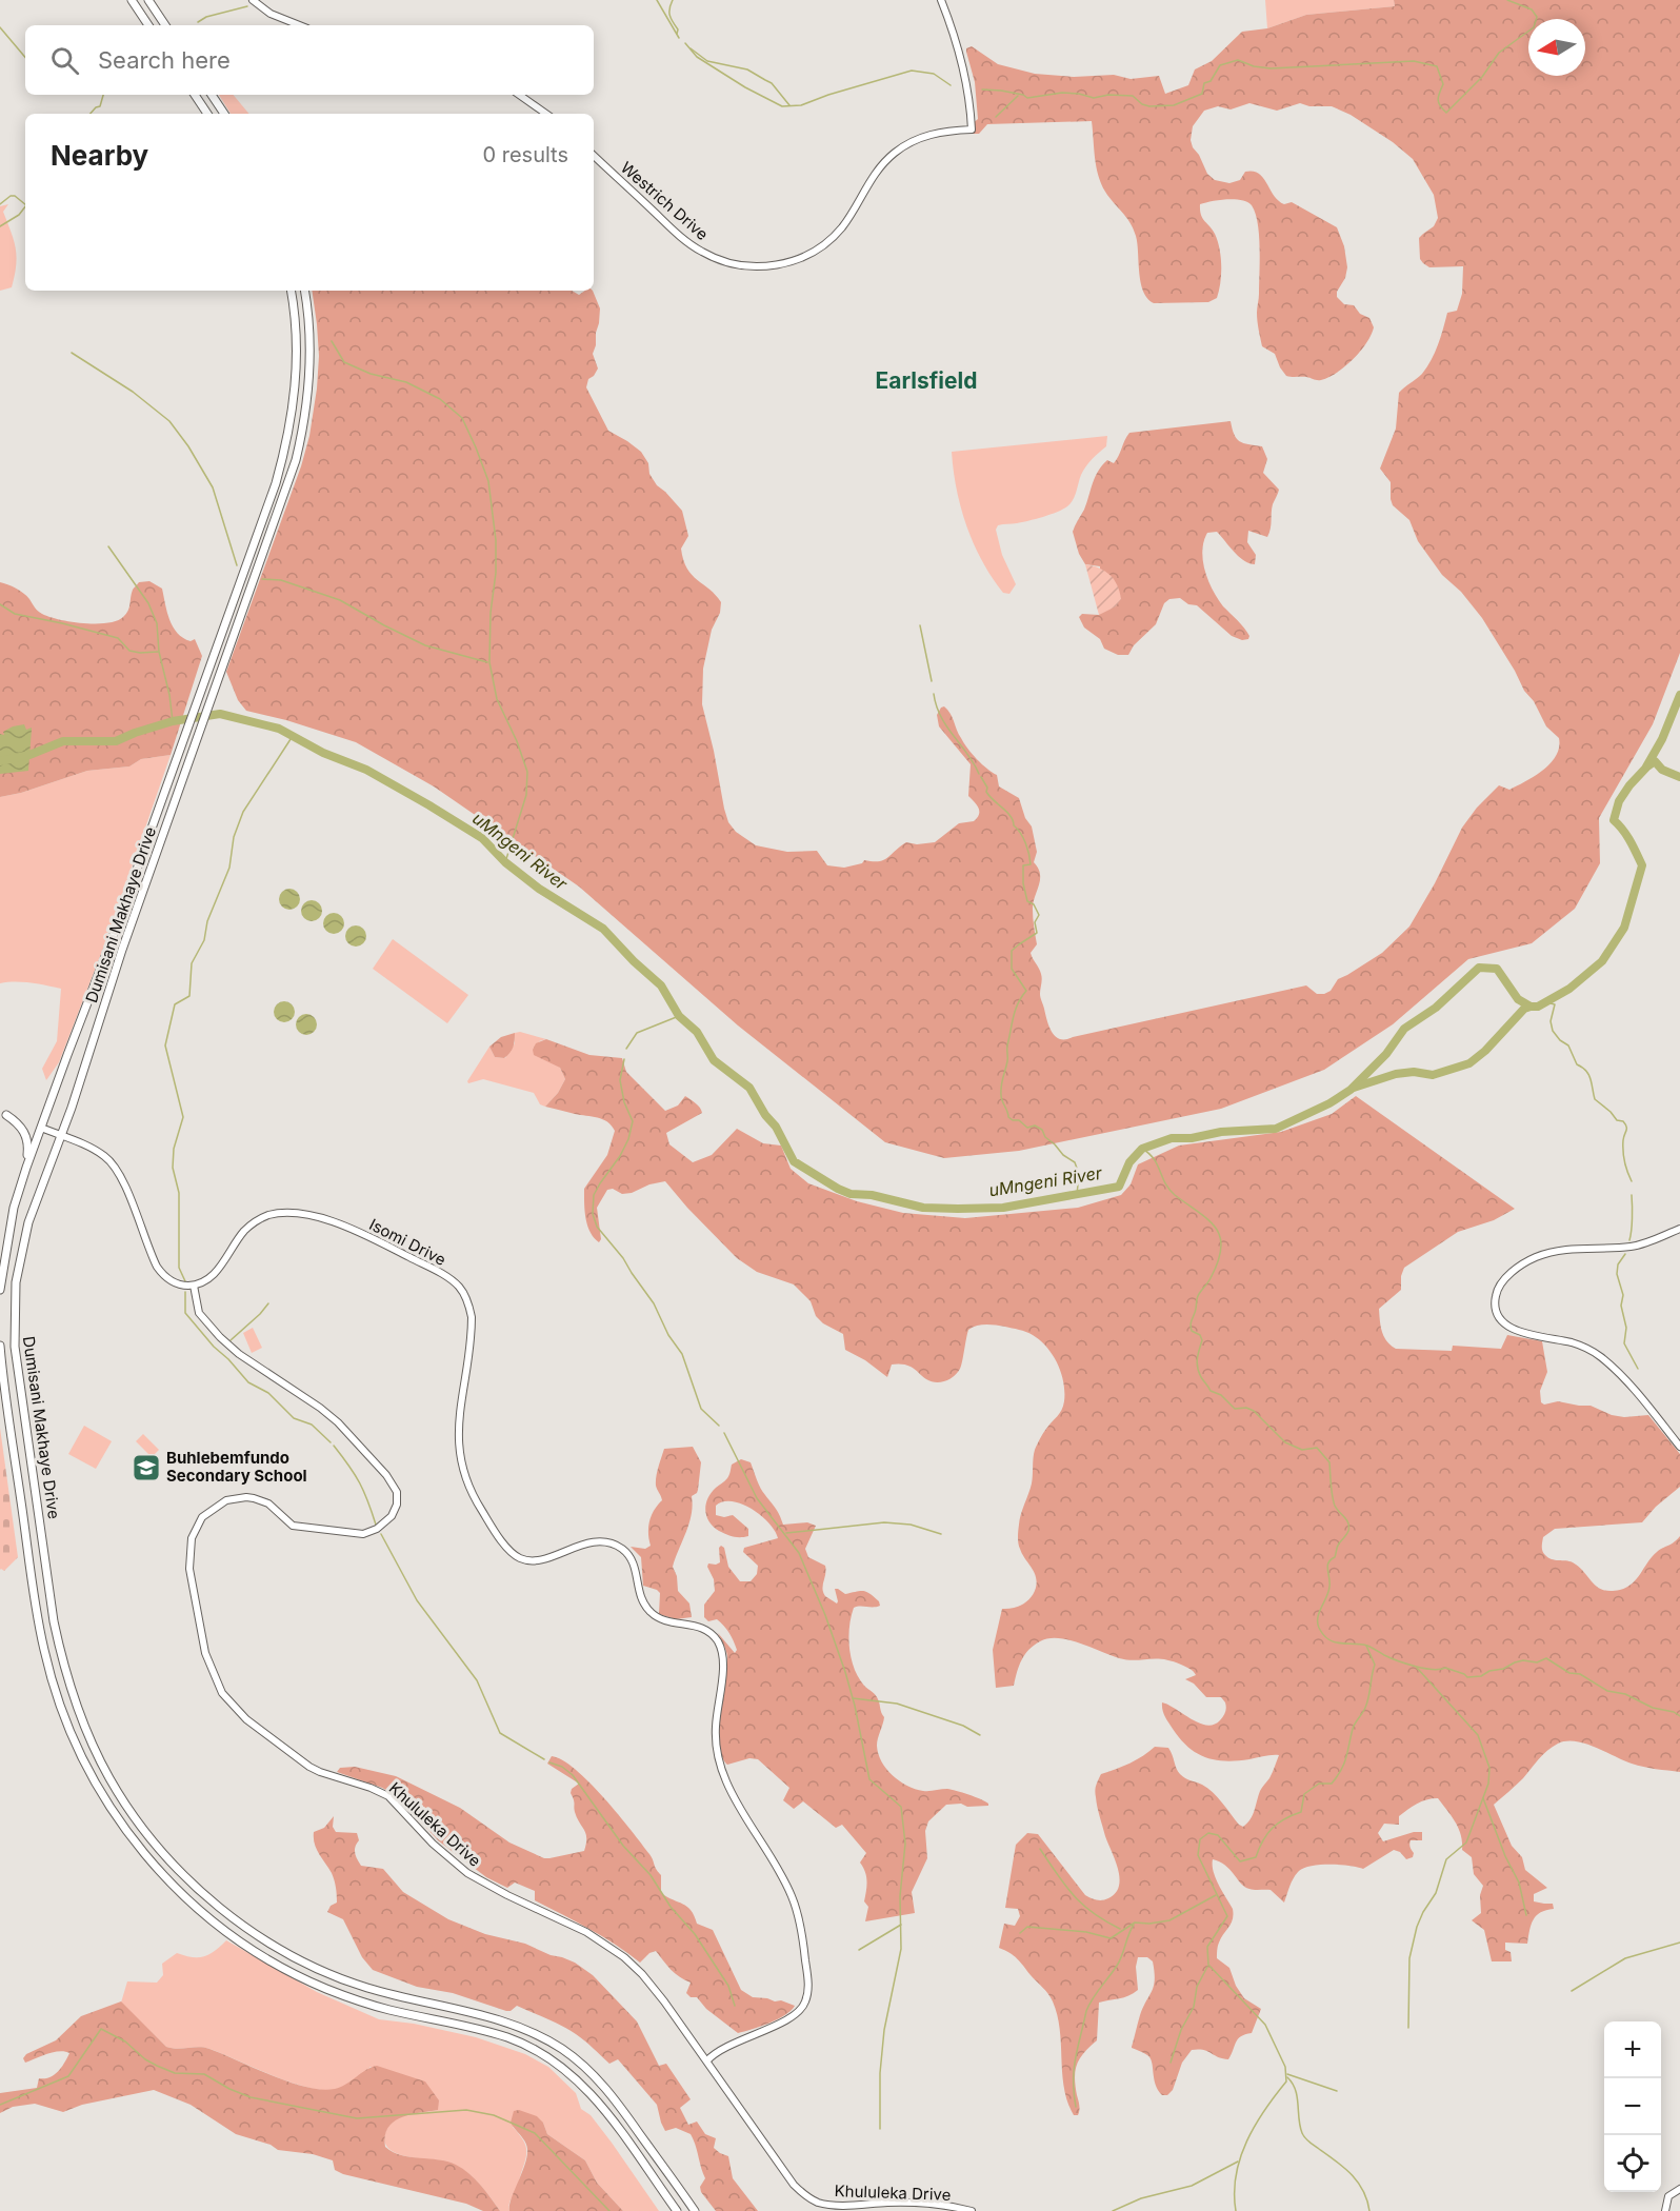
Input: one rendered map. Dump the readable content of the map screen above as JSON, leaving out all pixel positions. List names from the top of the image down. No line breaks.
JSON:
{"streets":{"main road":["Dumisani Makhaye Drive"],"street":["Westrich Drive","Isomi Drive","Khululeka Drive"]},"crossings":[["Isomi Drive","Khululeka Drive"]],"districts":["Earlsfield"],"water":["uMngeni River"],"places":{"school or university":["Buhlebemfundo Secondary School"]},"north":"left","page":{"search":"Search here","heading":["Nearby","0 results"],"map_buttons":["+","−"]}}
